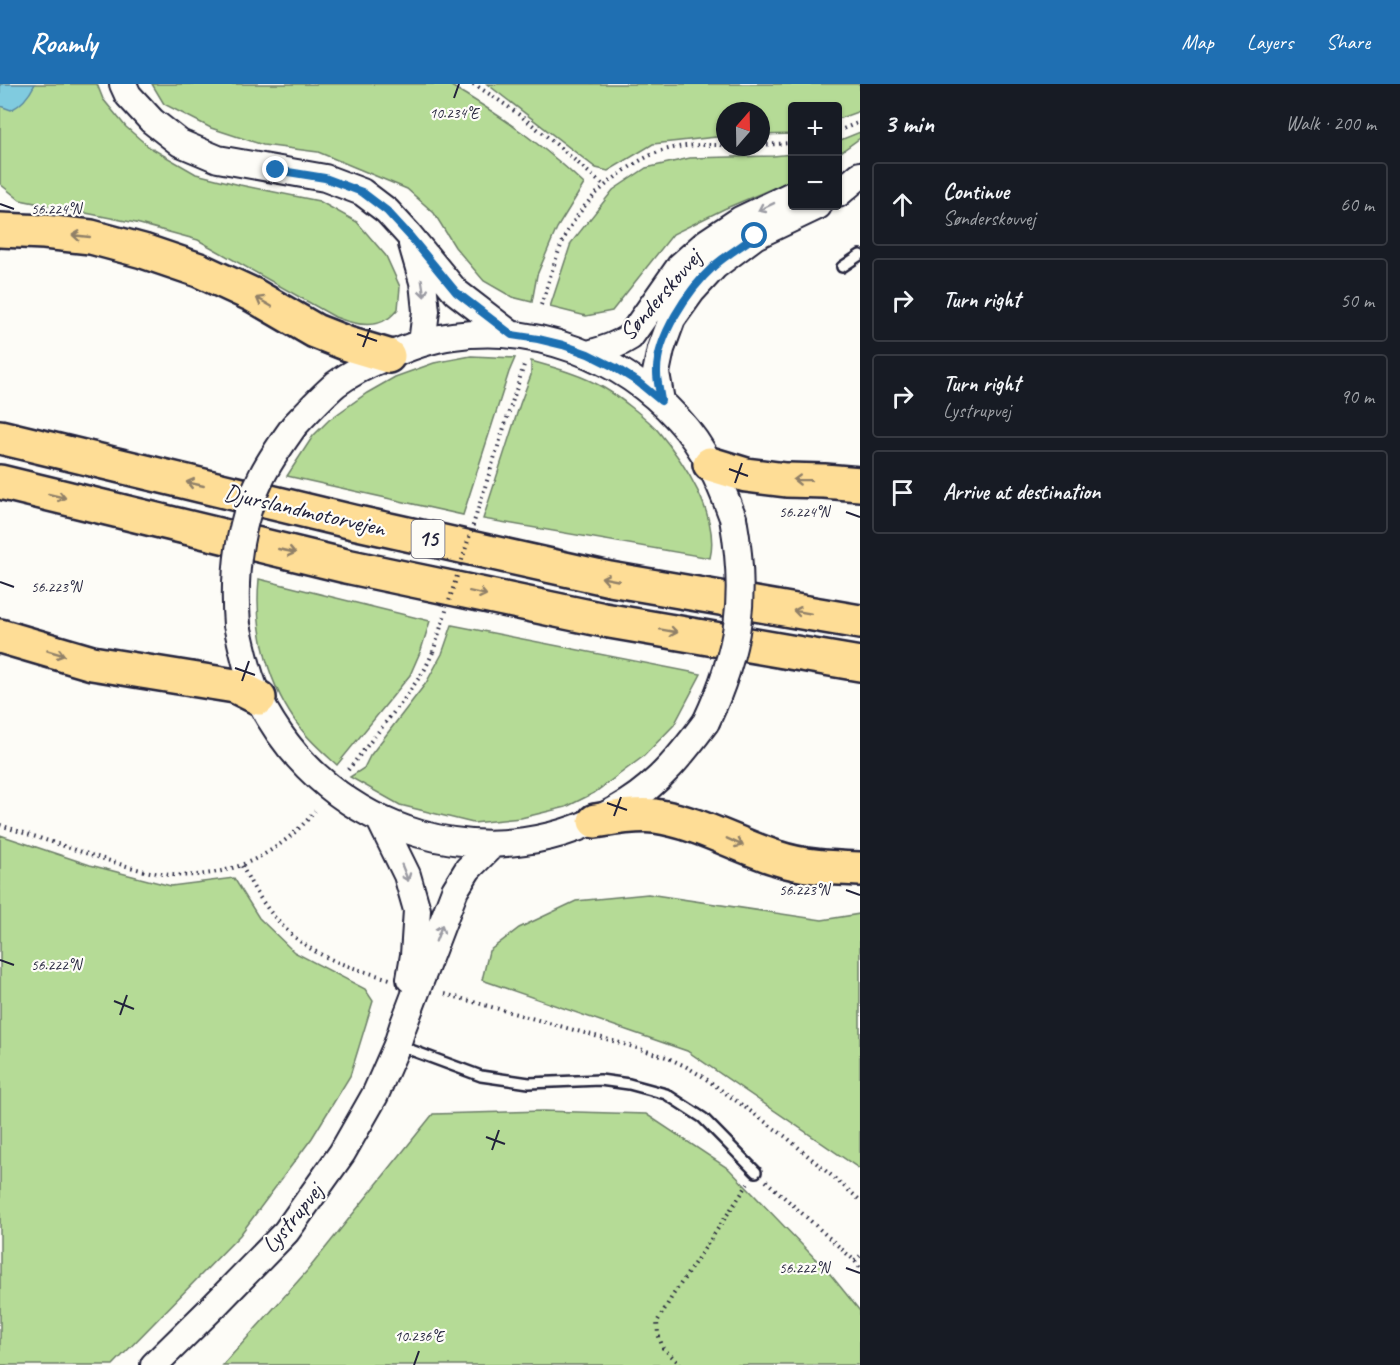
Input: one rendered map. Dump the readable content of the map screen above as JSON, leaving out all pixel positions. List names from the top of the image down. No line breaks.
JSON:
{"streets":{"highway":["Djurslandmotorvejen","15"],"street":["Sønderskovvej","Lystrupvej"]},"one_way":["Sønderskovvej"],"north":"top","page":{"header":"Roamly","nav":["Map","Layers","Share"],"heading":["3 min","Walk · 200 m"],"map_buttons":["+","−"],"list":[["Continue","Sønderskovvej","60 m"],["Turn right","50 m"],["Turn right","Lystrupvej","90 m"],"Arrive at destination"]},"coordinates":["10.234°E","56.224°N","56.223°N","56.222°N","10.236°E"]}
